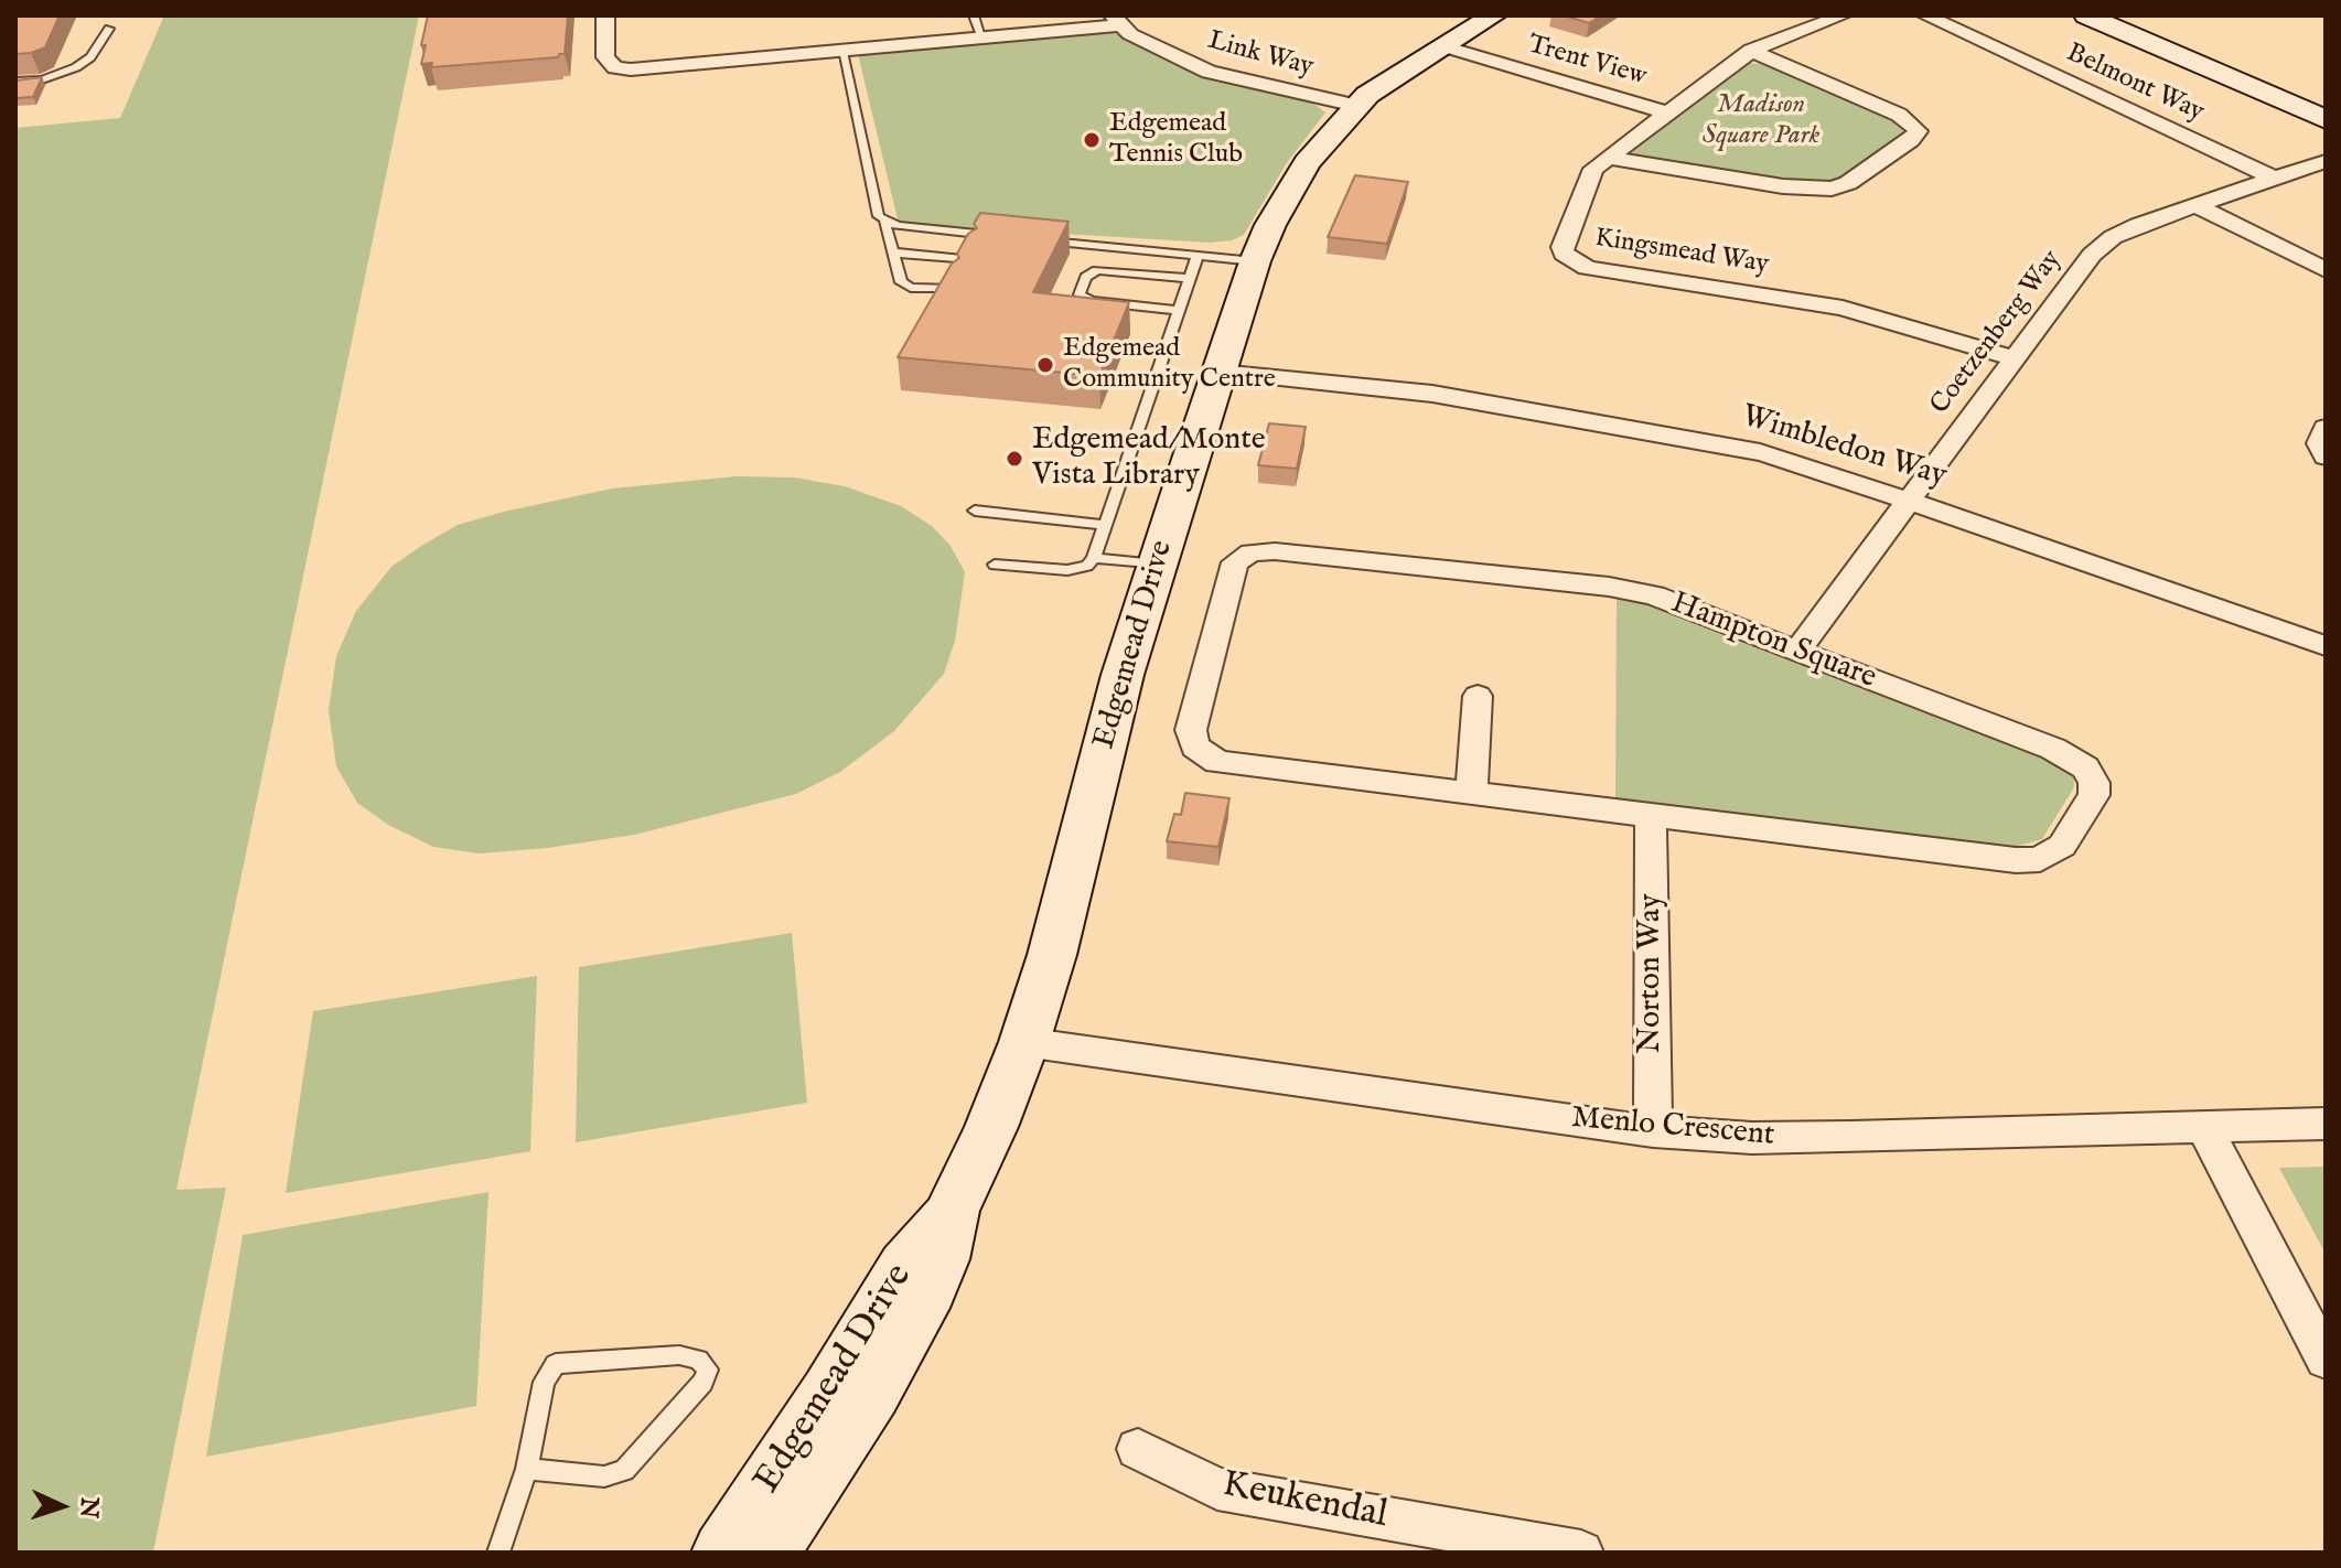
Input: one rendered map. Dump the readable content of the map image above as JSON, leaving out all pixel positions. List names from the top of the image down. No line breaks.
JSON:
{"streets":{"street":["Link Way","Trent View","Belmont Way","Kingsmead Way","Coetzenberg Way","Wimbledon Way","Hampton Square","Edgemead Drive","Norton Way","Menlo Crescent","Keukendal"]},"crossings":[["Link Way","Edgemead Drive"],["Trent View","Kingsmead Way"],["Trent View","Edgemead Drive"],["Belmont Way","Coetzenberg Way"],["Kingsmead Way","Coetzenberg Way"],["Coetzenberg Way","Wimbledon Way"],["Coetzenberg Way","Hampton Square"],["Wimbledon Way","Edgemead Drive"],["Hampton Square","Norton Way"],["Edgemead Drive","Menlo Crescent"],["Norton Way","Menlo Crescent"]],"parks":["Madison Square Park"],"places":["Edgemead Tennis Club","Edgemead Community Centre","Edgemead/Monte Vista Library"],"north":"right"}
